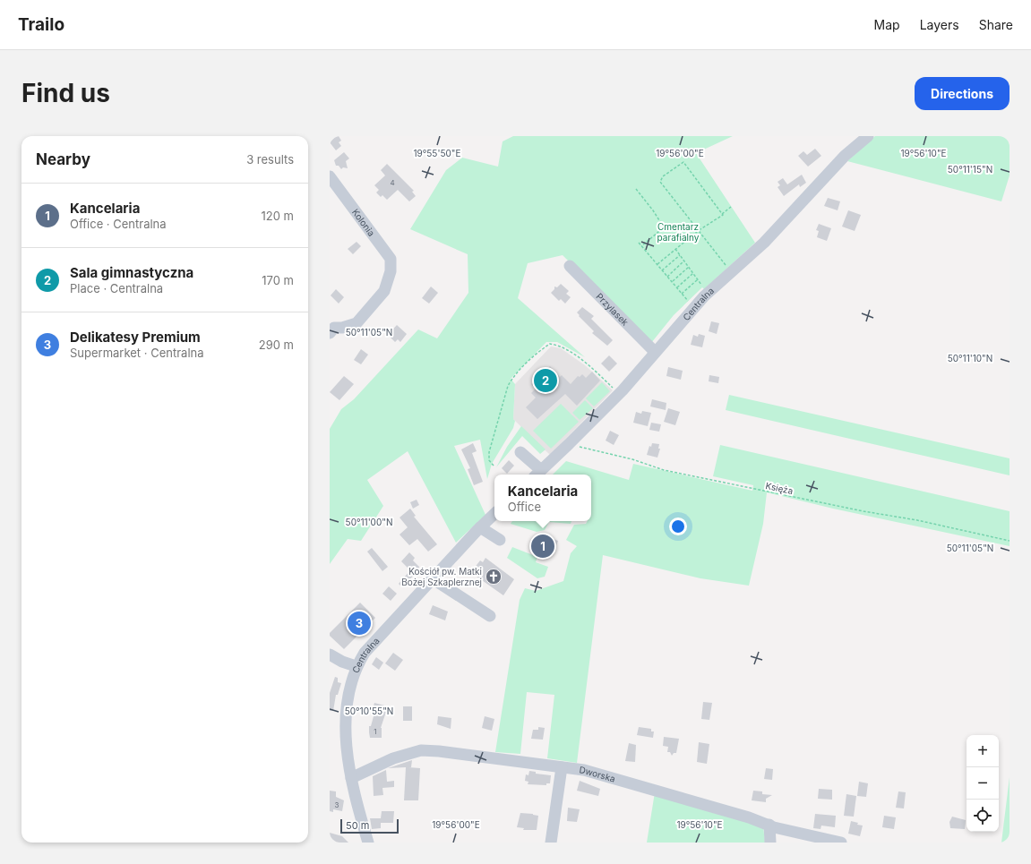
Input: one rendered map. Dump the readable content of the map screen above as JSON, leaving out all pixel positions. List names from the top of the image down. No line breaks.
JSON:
{"streets":{"street":["Kolonia","Centralna","Przylasek","Dworska"],"path":["Księża"]},"crossings":[["Centralna","Przylasek"],["Centralna","Księża"],["Centralna","Dworska"]],"parks":["Cmentarz parafialny"],"places":{"church":["Kościół pw. Matki Bożej Szkaplerznej"]},"house_numbers":["4","1","3"],"scale_bar":"50 m","page":{"header":"Trailo","nav":["Map","Layers","Share"],"buttons":"Directions","title":"Find us","heading":["Nearby","3 results"],"list":[{"mark":"1","name":"Kancelaria","note":"Office · Centralna","value":"120 m"},{"mark":"2","name":"Sala gimnastyczna","note":"Place · Centralna","value":"170 m"},{"mark":"3","name":"Delikatesy Premium","note":"Supermarket · Centralna","value":"290 m"}],"pins":["2","1","3"],"popup":["Kancelaria","Office"],"map_buttons":["+","−"],"scale":"50 m"},"coordinates":["19°55'50\"E","19°56'00\"E","19°56'10\"E","50°11'15\"N","50°11'05\"N","50°11'10\"N","50°11'00\"N","50°10'55\"N"]}
